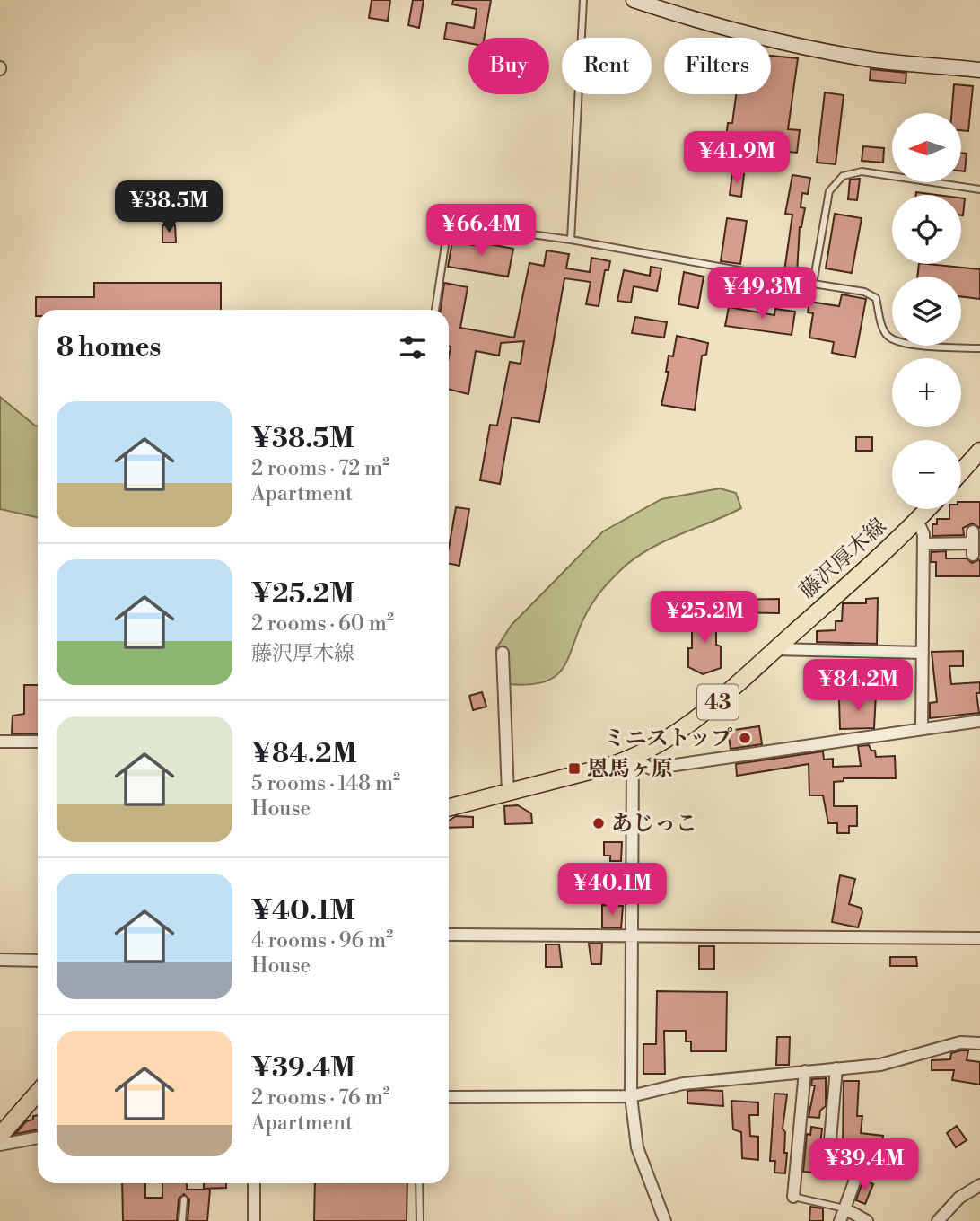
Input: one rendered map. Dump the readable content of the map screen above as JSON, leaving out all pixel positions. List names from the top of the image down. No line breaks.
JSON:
{"streets":{"main road":["藤沢厚木線","43"]},"places":{"other":["ミニストップ","あじっこ"],"transit":["恩馬ヶ原"]},"north":"left","page":{"chip":["Buy","Rent","Filters"],"map_buttons":["+","−"],"price":["¥41.9M","¥38.5M","¥66.4M","¥49.3M","¥25.2M","¥84.2M","¥40.1M","¥39.4M"],"heading":"8 homes","list":[{"name":"¥38.5M","note":"2 rooms · 72 m² · Apartment"},{"name":"¥25.2M","note":"2 rooms · 60 m² · 藤沢厚木線"},{"name":"¥84.2M","note":"5 rooms · 148 m² · House"},{"name":"¥40.1M","note":"4 rooms · 96 m² · House"},{"name":"¥39.4M","note":"2 rooms · 76 m² · Apartment"}]}}
